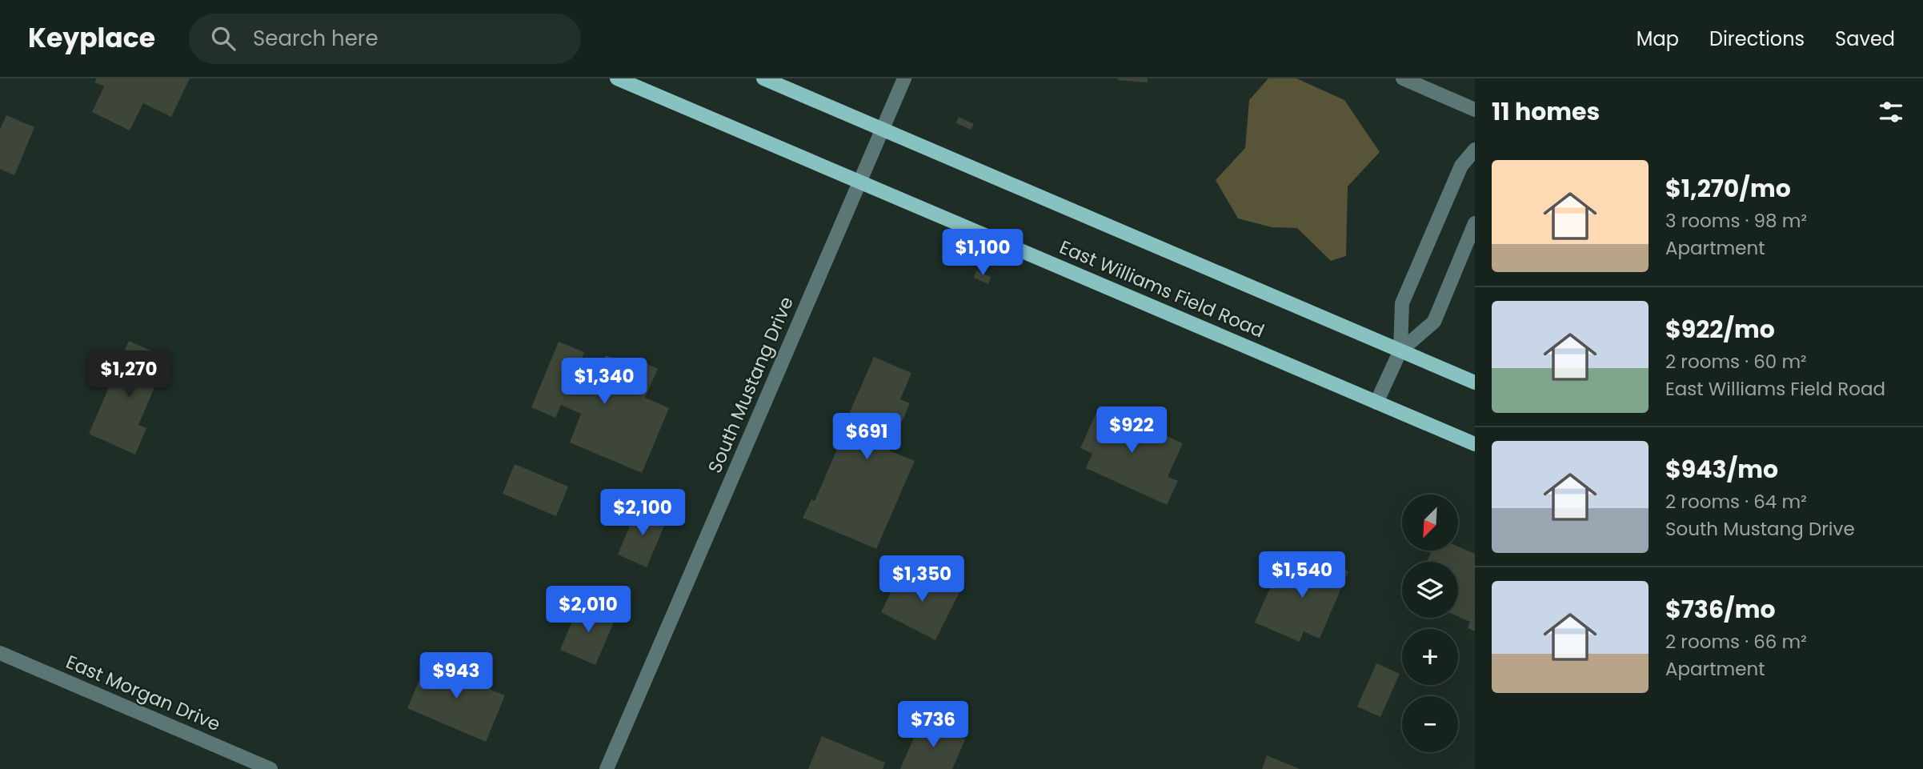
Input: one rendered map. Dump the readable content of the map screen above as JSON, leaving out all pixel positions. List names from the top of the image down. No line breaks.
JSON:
{"streets":{"main road":["East Williams Field Road"],"street":["South Mustang Drive","East Morgan Drive"]},"crossings":[["East Williams Field Road","South Mustang Drive"]],"north":"bottom left","page":{"header":"Keyplace","search":"Search here","nav":["Map","Directions","Saved"],"heading":"11 homes","list":[{"name":"$1,270/mo","note":"3 rooms · 98 m² · Apartment"},{"name":"$922/mo","note":"2 rooms · 60 m² · East Williams Field Road"},{"name":"$943/mo","note":"2 rooms · 64 m² · South Mustang Drive"},{"name":"$736/mo","note":"2 rooms · 66 m² · Apartment"}],"price":["$1,100","$1,270","$1,340","$922","$691","$2,100","$1,540","$1,350","$2,010","$943","$736"],"map_buttons":["+","−"]}}
